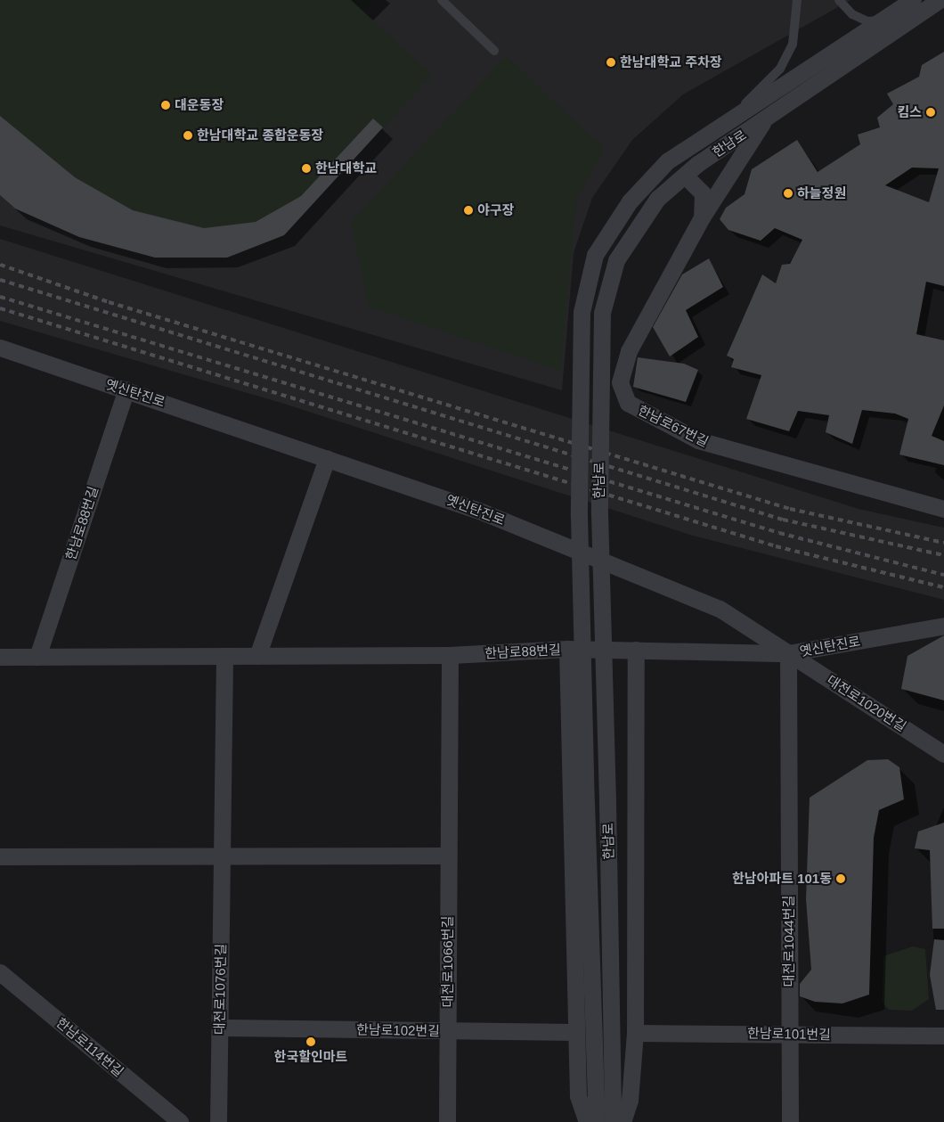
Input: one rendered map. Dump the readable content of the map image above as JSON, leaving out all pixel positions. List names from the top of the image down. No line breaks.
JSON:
{"streets":{"street":["한남로","옛신탄진로","한남로67번길","한남로88번길","대전로1020번길","대전로1044번길","대전로1066번길","대전로1076번길","한남로102번길","한남로101번길","한남로114번길"]},"crossings":[["한남로","한남로67번길"],["옛신탄진로","한남로88번길"],["옛신탄진로","대전로1020번길"],["옛신탄진로","대전로1044번길"],["한남로88번길","대전로1020번길"],["한남로88번길","대전로1044번길"],["한남로88번길","대전로1066번길"],["한남로88번길","대전로1076번길"],["대전로1020번길","대전로1044번길"],["대전로1044번길","한남로101번길"],["대전로1066번길","한남로102번길"],["대전로1076번길","한남로102번길"]],"places":["한남대학교 주차장","대운동장","킴스","한남대학교 종합운동장","한남대학교","하늘정원","야구장","한남아파트 101동","한국할인마트"]}
